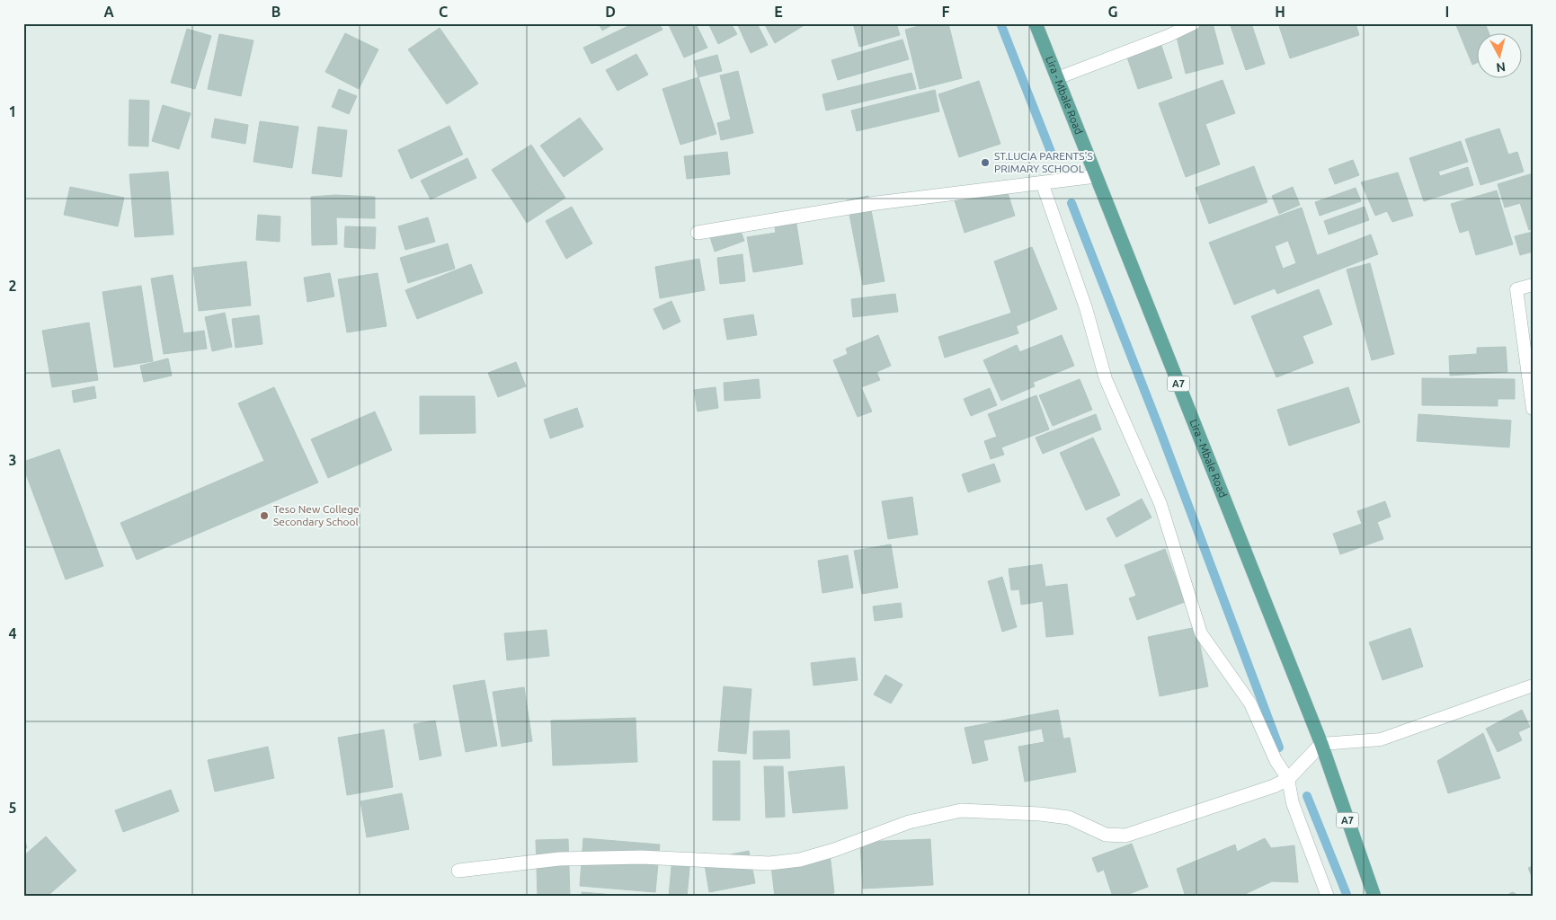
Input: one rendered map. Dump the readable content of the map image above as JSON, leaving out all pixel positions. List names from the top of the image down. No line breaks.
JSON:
{"streets":{"main road":["Lira - Mbale Road","A7"]},"places":["ST.LUCIA PARENTS'S PRIMARY SCHOOL","Teso New College Secondary School"],"north":"bottom","grid":{"columns":["A","B","C","D","E","F","G","H","I"],"rows":["1","2","3","4","5"]}}
